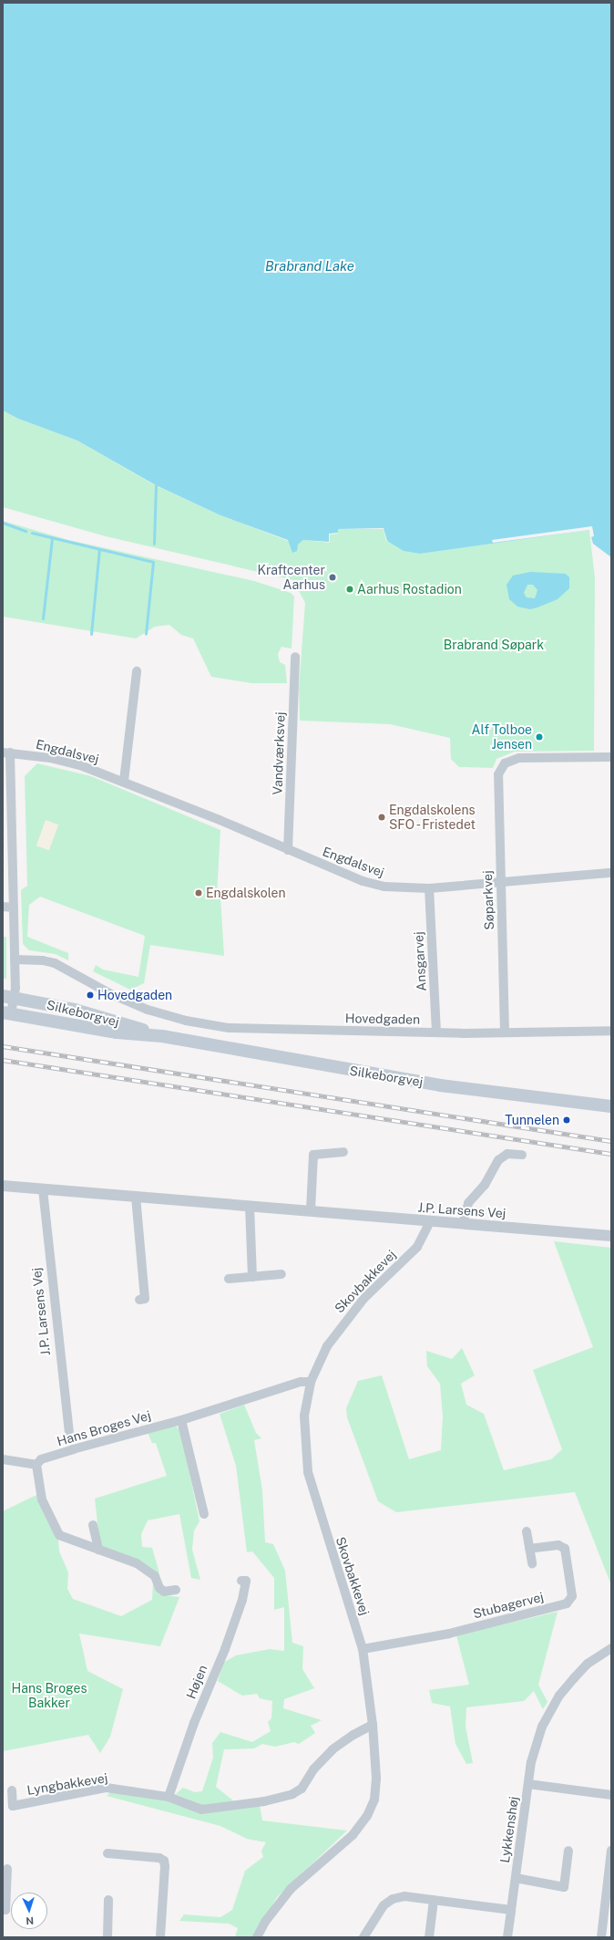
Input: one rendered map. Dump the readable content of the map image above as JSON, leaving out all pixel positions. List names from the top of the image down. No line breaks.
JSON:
{"streets":{"main road":["Silkeborgvej"],"street":["Engdalsvej","Vandværksvej","Søparkvej","Ansgarvej","Hovedgaden","J.P. Larsens Vej","Skovbakkevej","Hans Broges Vej","Stubagervej","Højen","Lyngbakkevej","Lykkenshøj"]},"crossings":[["Engdalsvej","Vandværksvej"],["Engdalsvej","Søparkvej"],["Engdalsvej","Ansgarvej"],["Søparkvej","Hovedgaden"],["Ansgarvej","Hovedgaden"],["J.P. Larsens Vej","Skovbakkevej"],["Skovbakkevej","Hans Broges Vej"],["Skovbakkevej","Stubagervej"],["Skovbakkevej","Lyngbakkevej"],["Højen","Lyngbakkevej"]],"water":["Brabrand Lake"],"parks":["Brabrand Søpark","Hans Broges Bakker"],"places":["Kraftcenter Aarhus","Aarhus Rostadion","Alf Tolboe Jensen","Engdalskolens SFO - Fristedet","Engdalskolen","Hovedgaden","Tunnelen"],"north":"bottom"}
